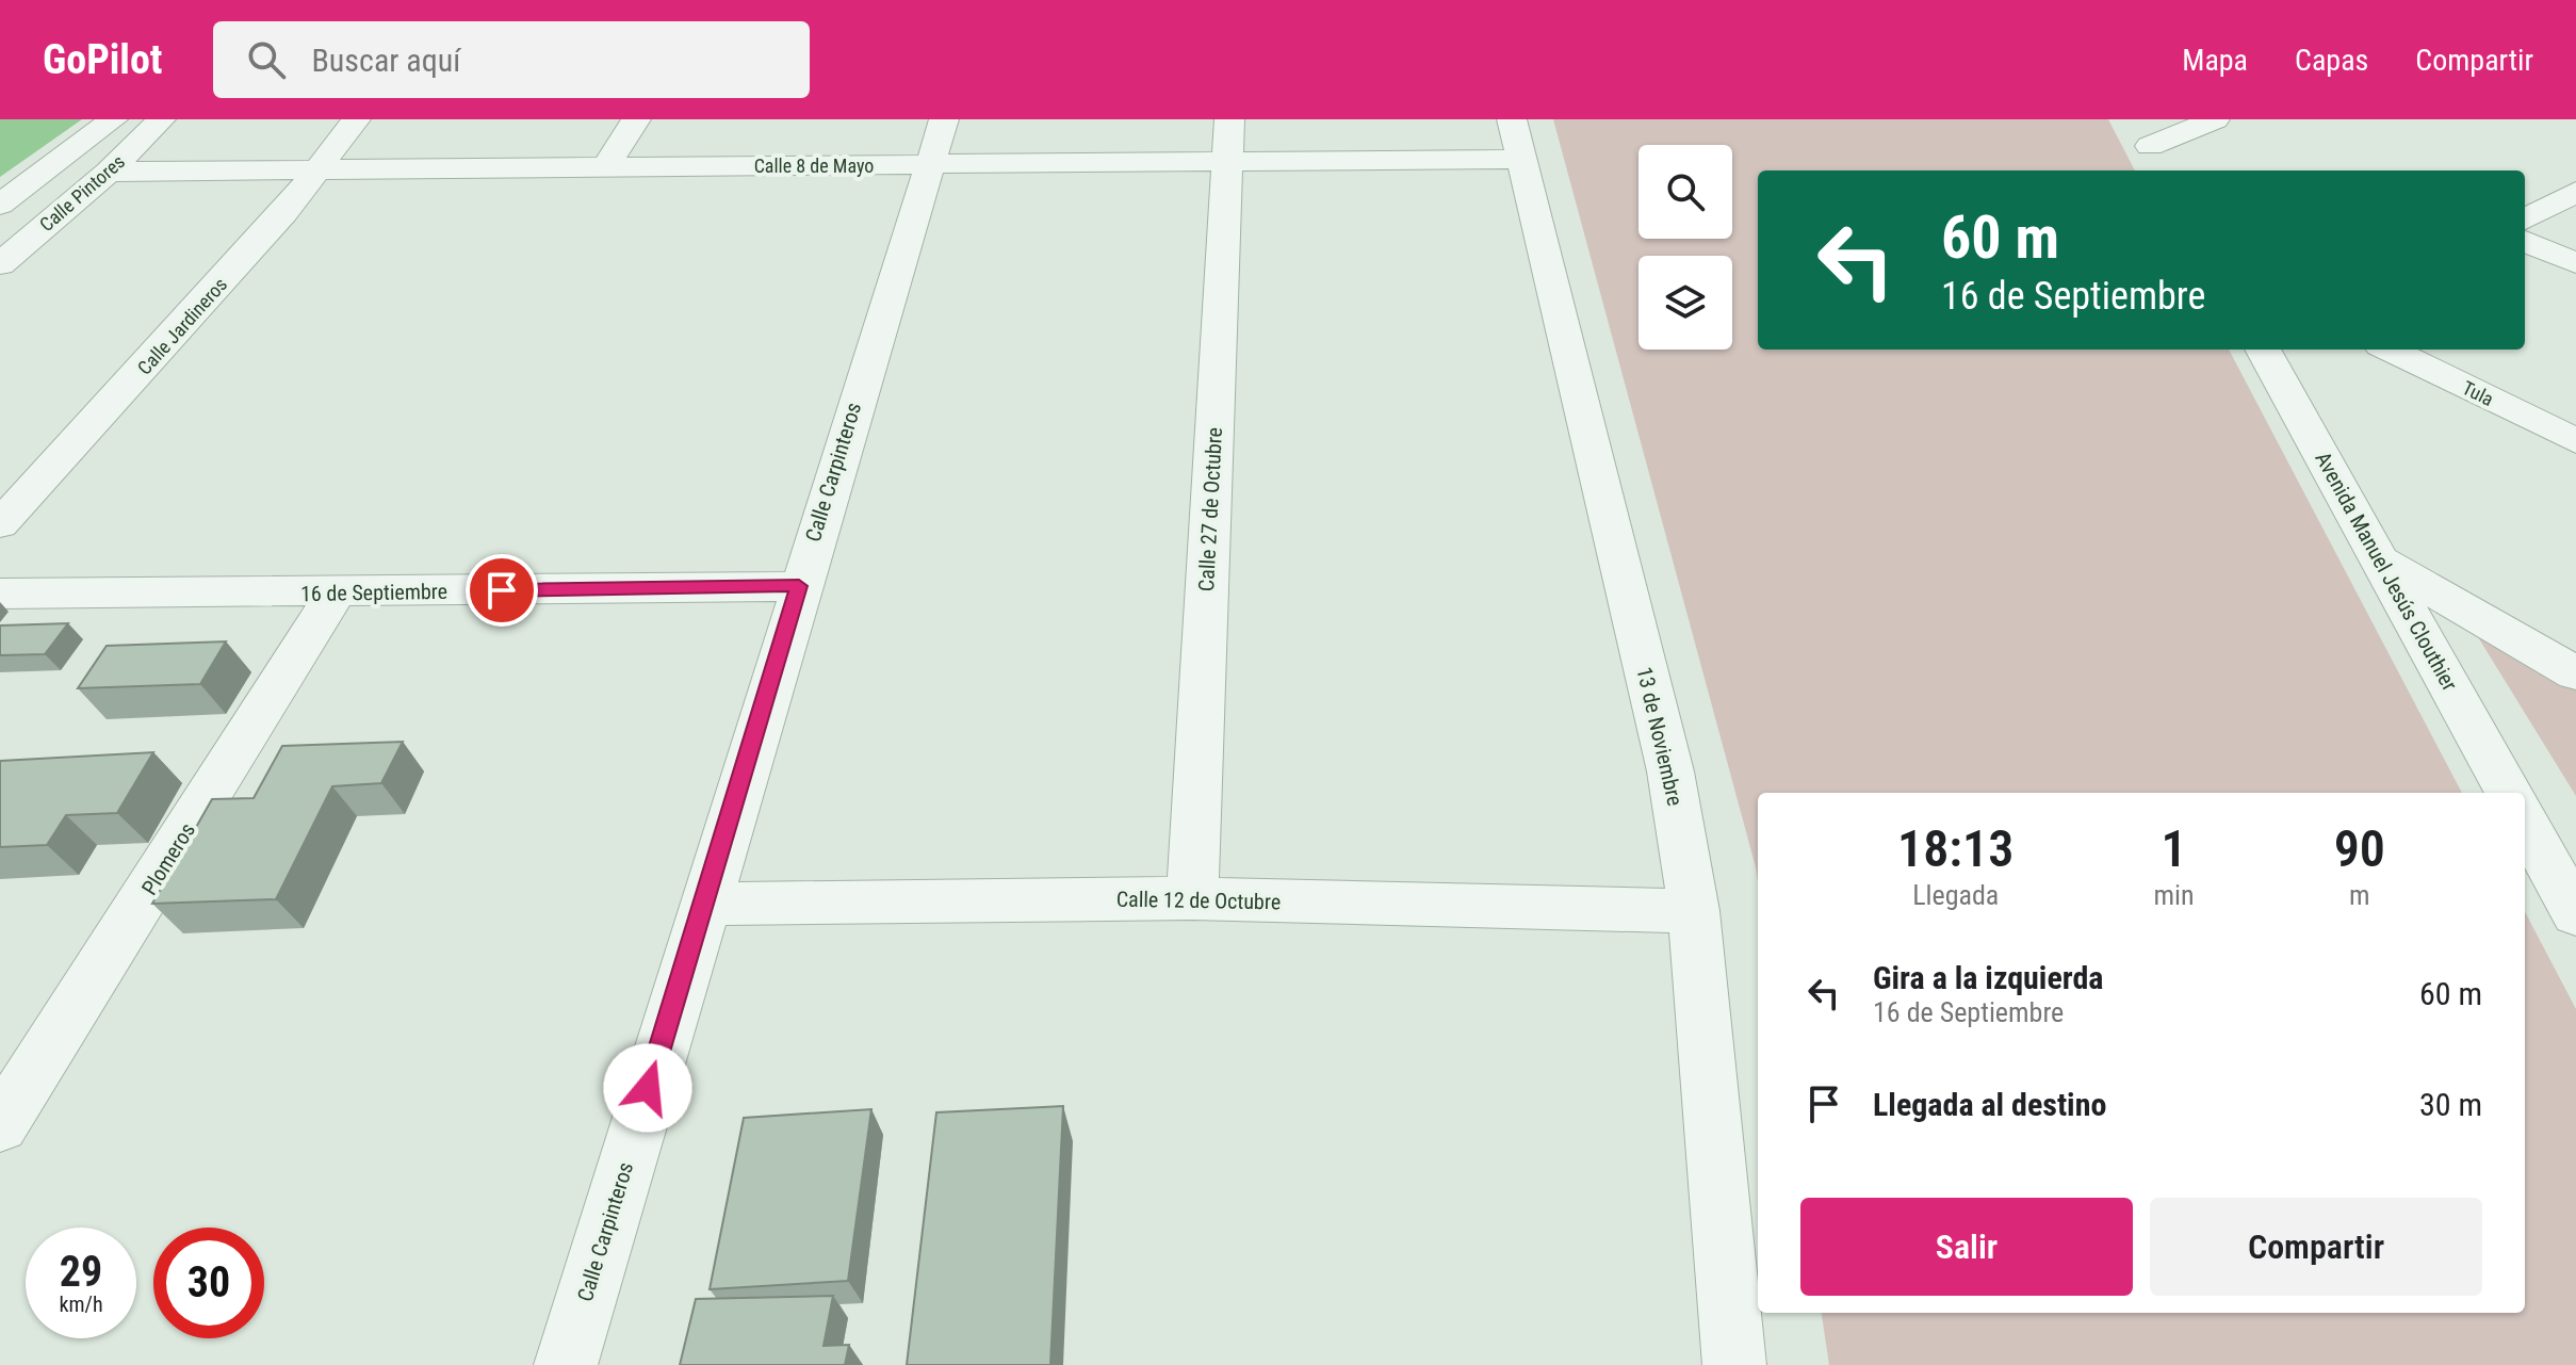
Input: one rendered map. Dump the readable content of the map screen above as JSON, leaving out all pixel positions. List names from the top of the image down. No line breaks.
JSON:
{"streets":{"street":["Calle 8 de Mayo","Calle Pintores","Calle Jardineros","Tula","Calle Carpinteros","Calle 27 de Octubre","Avenida Manuel Jesús Clouthier","16 de Septiembre","13 de Noviembre","Plomeros","Calle 12 de Octubre"]},"crossings":[["Calle 8 de Mayo","Calle Pintores"],["Calle 8 de Mayo","Calle Jardineros"],["Calle 8 de Mayo","Calle Carpinteros"],["Calle 8 de Mayo","Calle 27 de Octubre"],["Calle 8 de Mayo","13 de Noviembre"],["Calle Carpinteros","16 de Septiembre"],["Calle Carpinteros","Calle 12 de Octubre"],["Calle 27 de Octubre","Calle 12 de Octubre"],["16 de Septiembre","Plomeros"],["13 de Noviembre","Calle 12 de Octubre"]],"page":{"header":"GoPilot","search":"Buscar aquí","nav":["Mapa","Capas","Compartir"],"turn":["60 m","16 de Septiembre"],"eta":["18:13","Llegada","1","min","90","m"],"list":[{"name":"Gira a la izquierda","note":"16 de Septiembre","value":"60 m"},{"name":"Llegada al destino","value":"30 m"}],"buttons":["Salir","Compartir"],"speed":"29 km/h","limit":"30"}}
